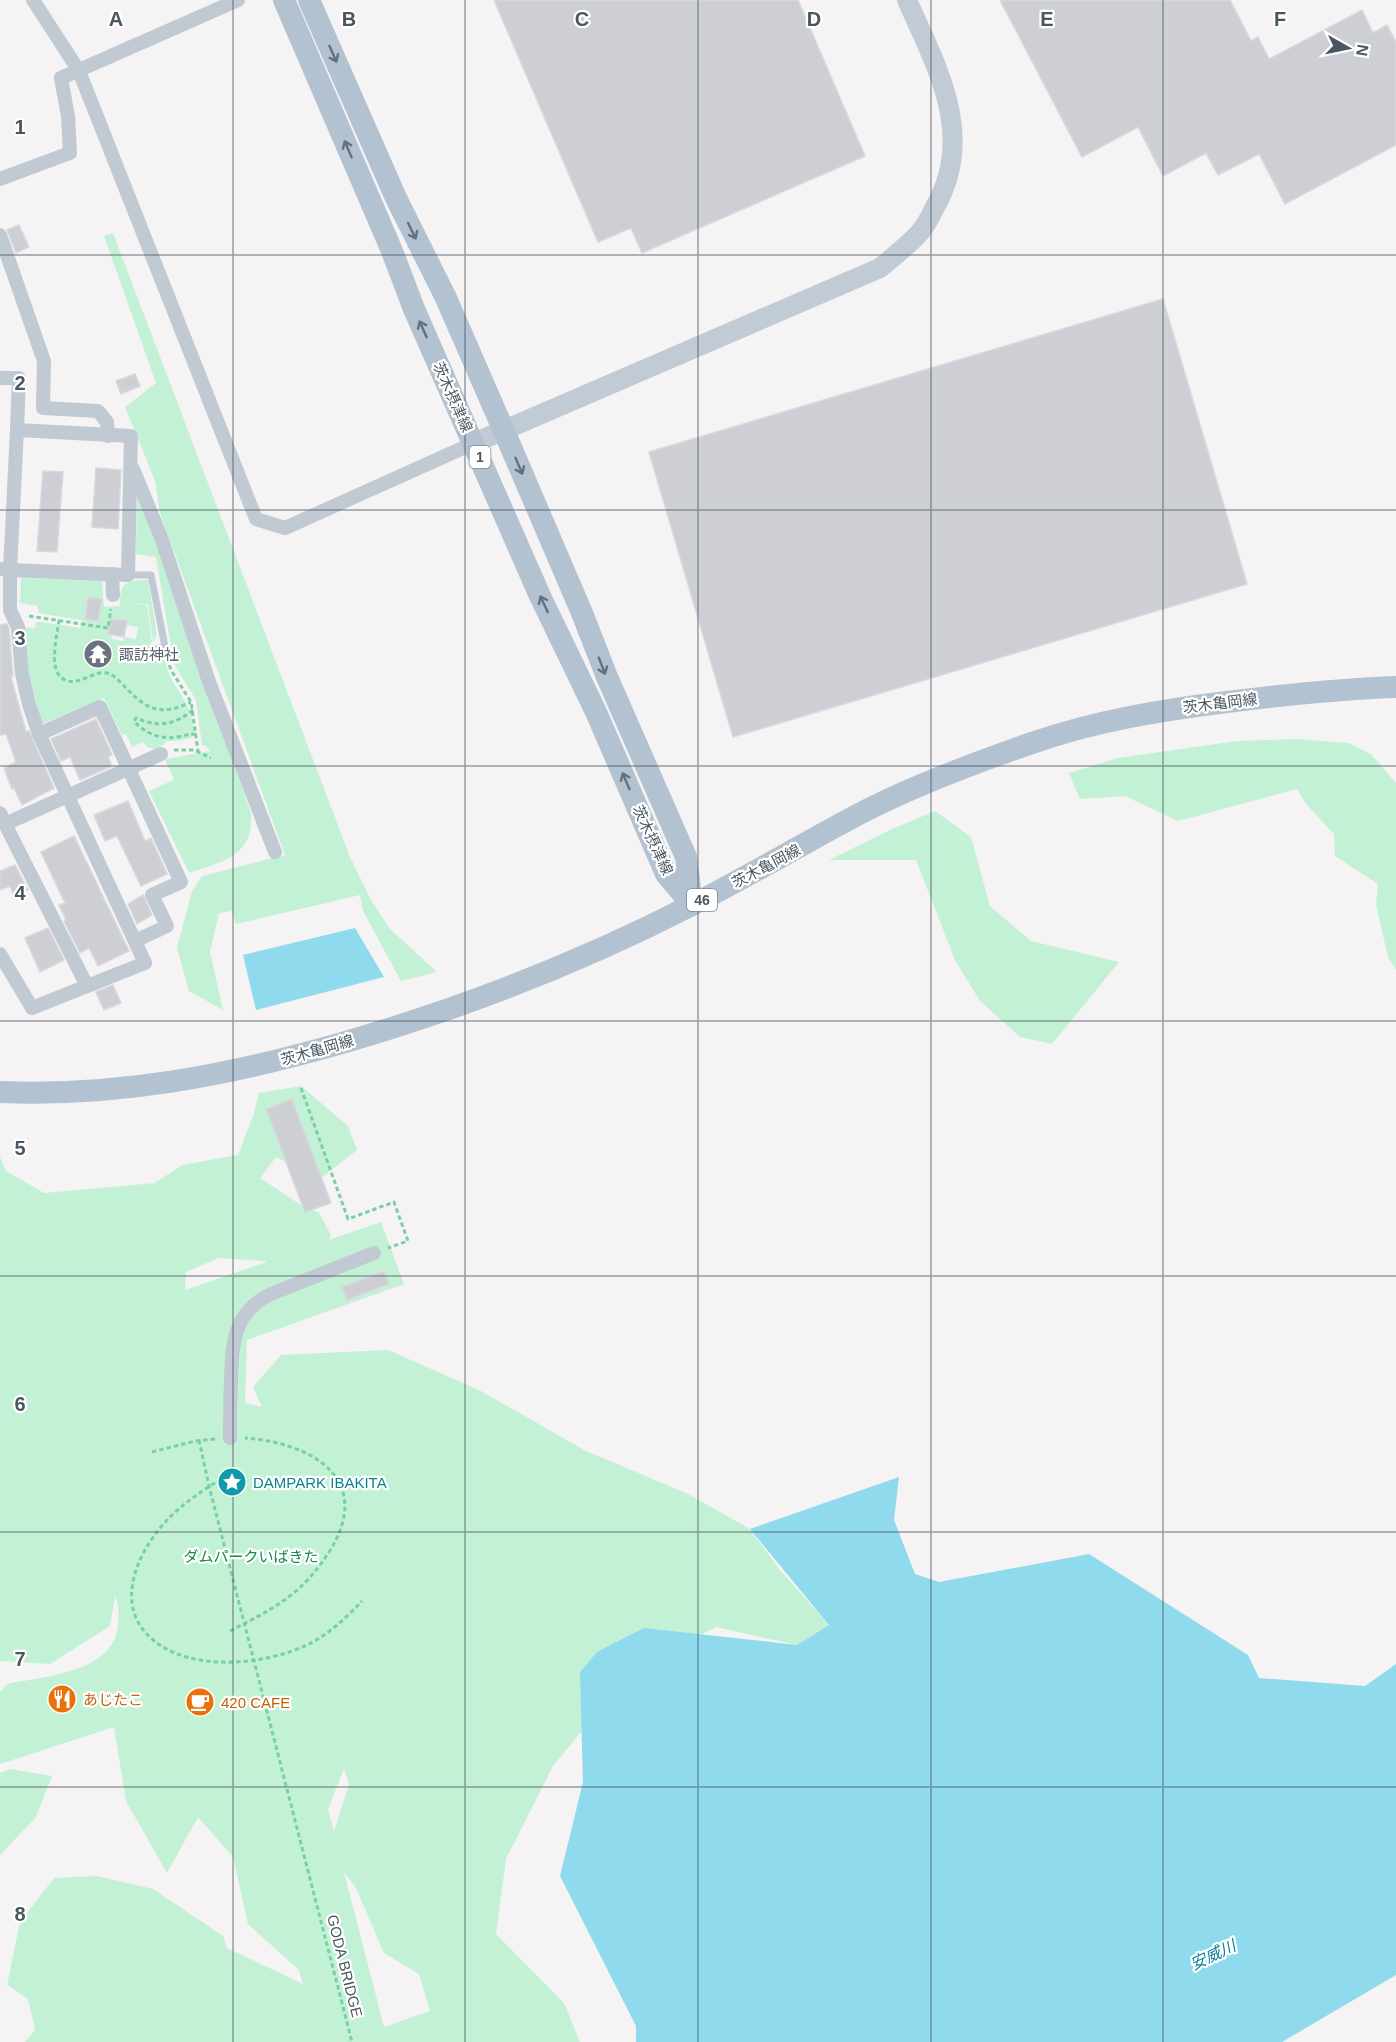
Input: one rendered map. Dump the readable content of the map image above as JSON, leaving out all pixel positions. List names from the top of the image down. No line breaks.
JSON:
{"streets":{"main road":["茨木摂津線","1","茨木亀岡線","46"],"path":["GODA BRIDGE"]},"crossings":[["茨木摂津線","茨木亀岡線"]],"water":["安威川"],"parks":["ダムパークいばきた"],"places":{"temple":["諏訪神社"],"place":["DAMPARK IBAKITA"],"restaurant":["あじたこ"],"cafe":["420 CAFE"]},"north":"right","grid":{"columns":["A","B","C","D","E","F"],"rows":["1","2","3","4","5","6","7","8"]}}
